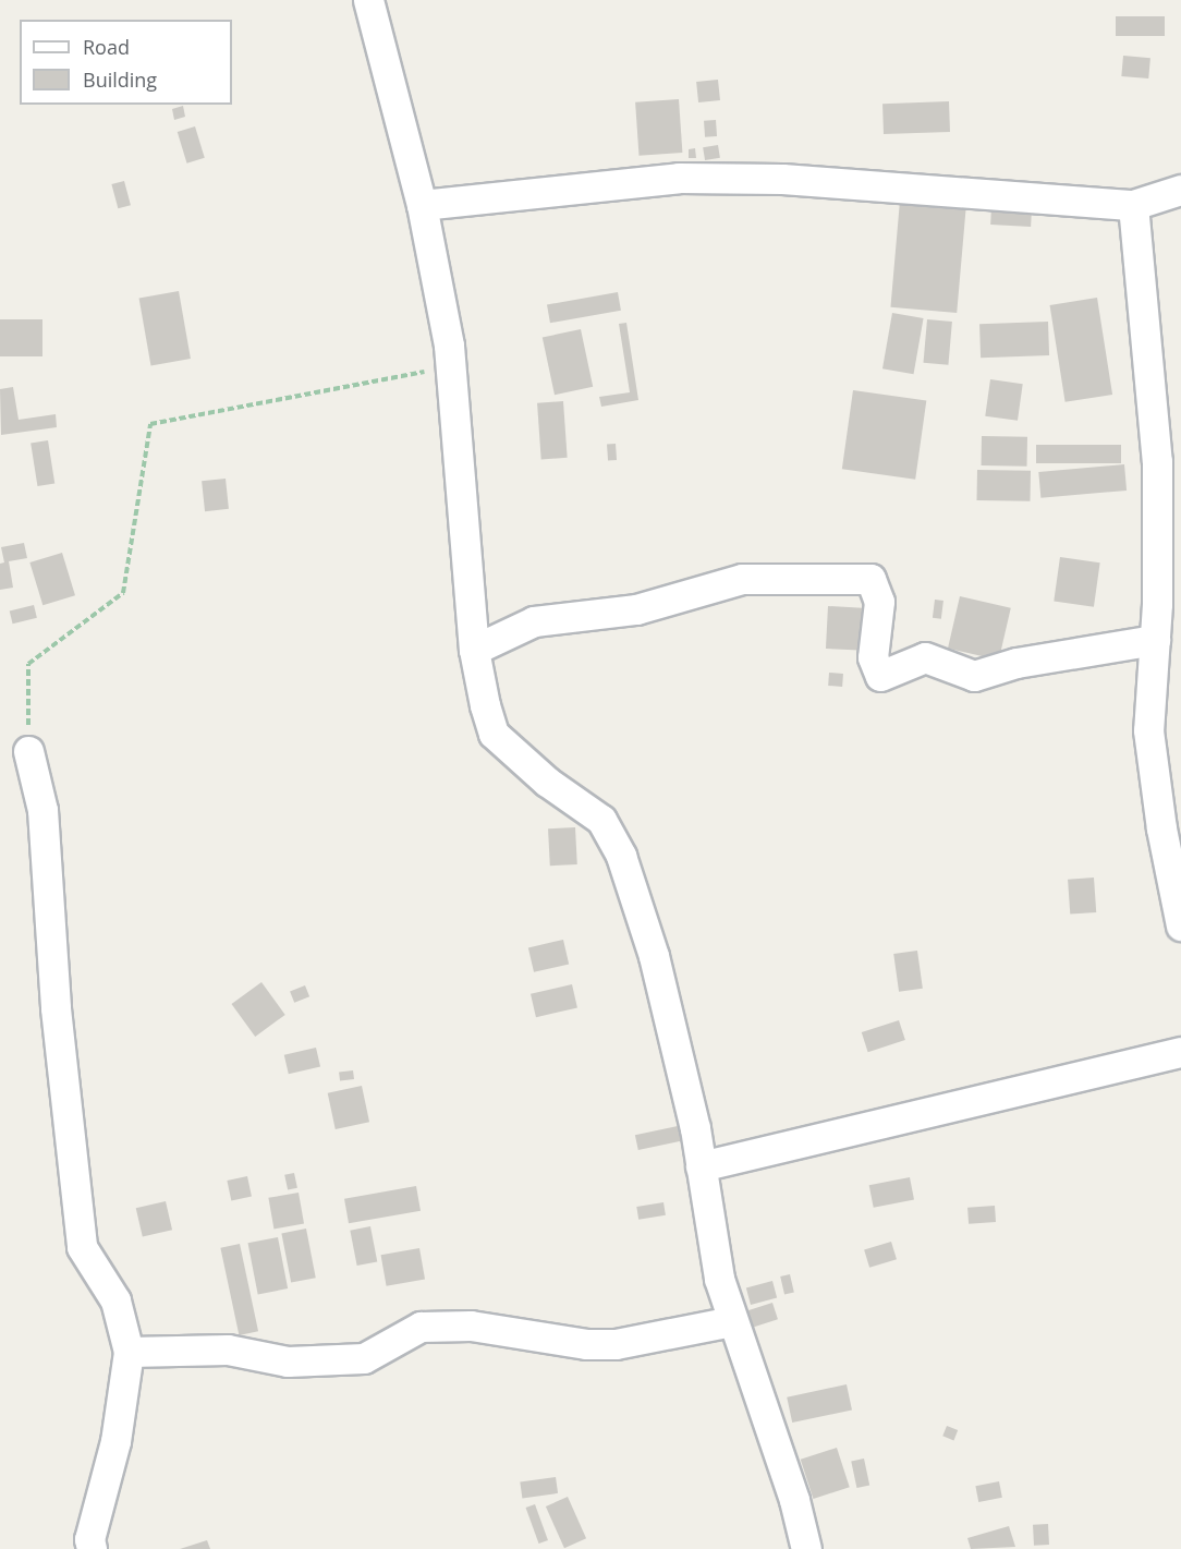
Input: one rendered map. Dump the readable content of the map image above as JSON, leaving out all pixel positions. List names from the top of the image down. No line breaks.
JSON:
{"legend":["Road","Building"]}
